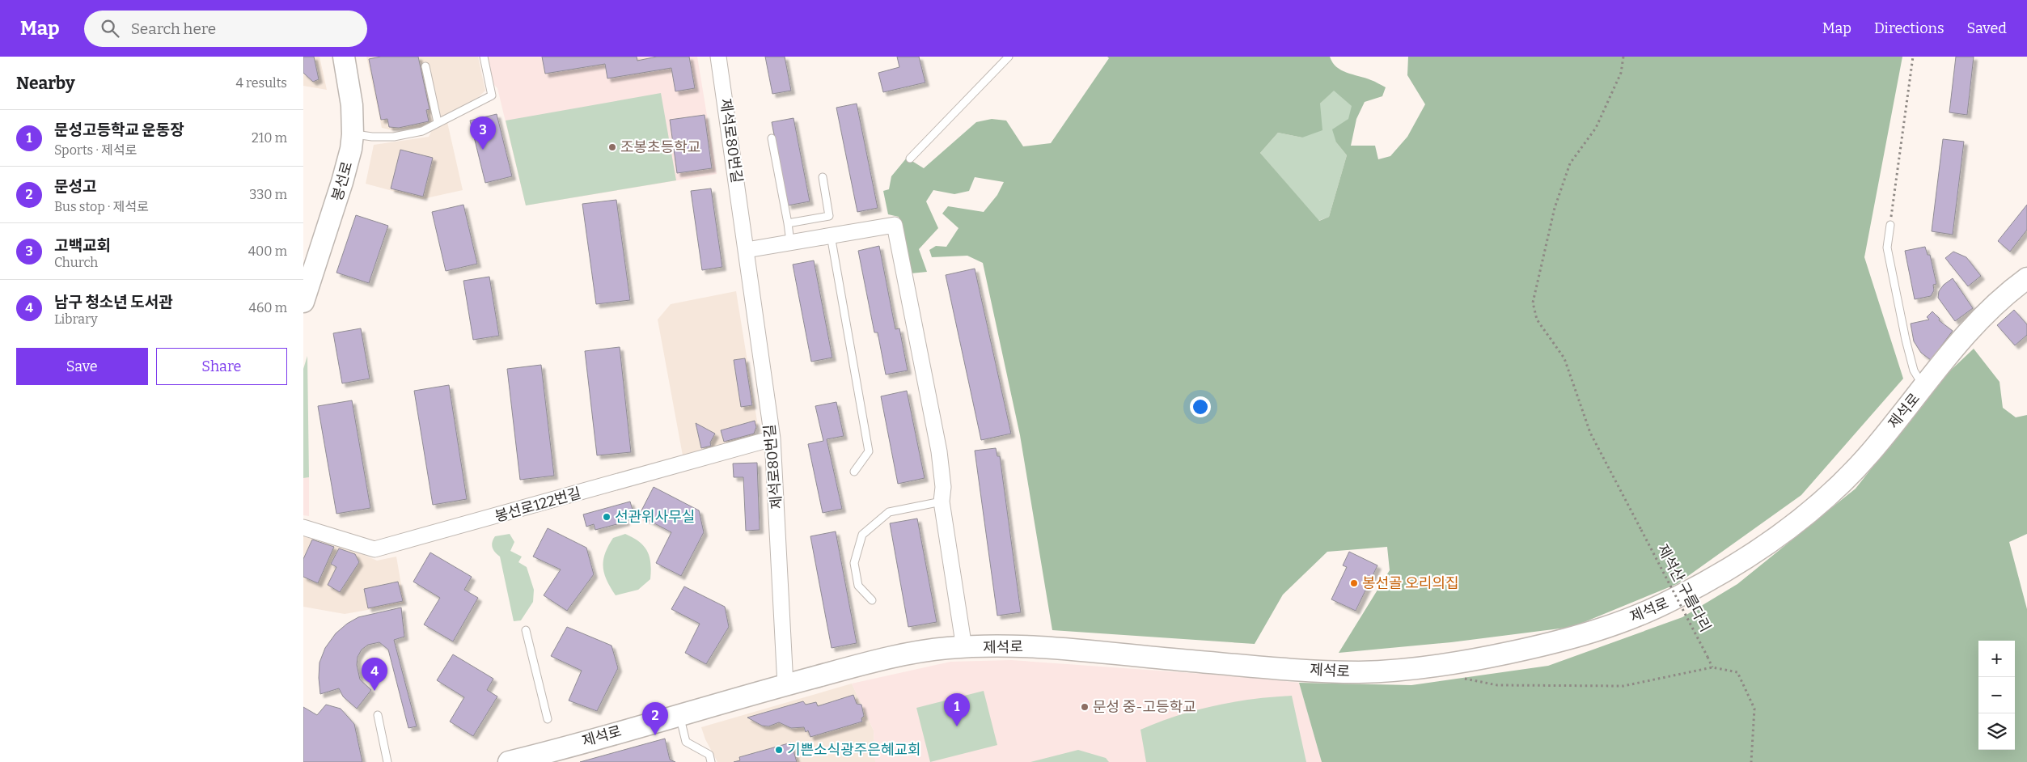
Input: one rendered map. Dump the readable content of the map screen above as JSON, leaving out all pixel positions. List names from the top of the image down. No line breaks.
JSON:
{"streets":{"street":["제석로80번길","봉선로","제석로","봉선로122번길"],"path":["제석산 구름다리"]},"crossings":[["제석로80번길","제석로"],["제석로80번길","봉선로122번길"]],"places":["조봉초등학교","선관위사무실","봉선골 오리의집","문성 중-고등학교","기쁜소식광주은혜교회"],"page":{"header":"Map","search":"Search here","nav":["Map","Directions","Saved"],"heading":["Nearby","4 results"],"list":[{"mark":"1","name":"문성고등학교 운동장","note":"Sports · 제석로","value":"210 m"},{"mark":"2","name":"문성고","note":"Bus stop · 제석로","value":"330 m"},{"mark":"3","name":"고백교회","note":"Church","value":"400 m"},{"mark":"4","name":"남구 청소년 도서관","note":"Library","value":"460 m"}],"pins":["3","4","1","2"],"buttons":["Save","Share"],"map_buttons":["+","−"]}}
